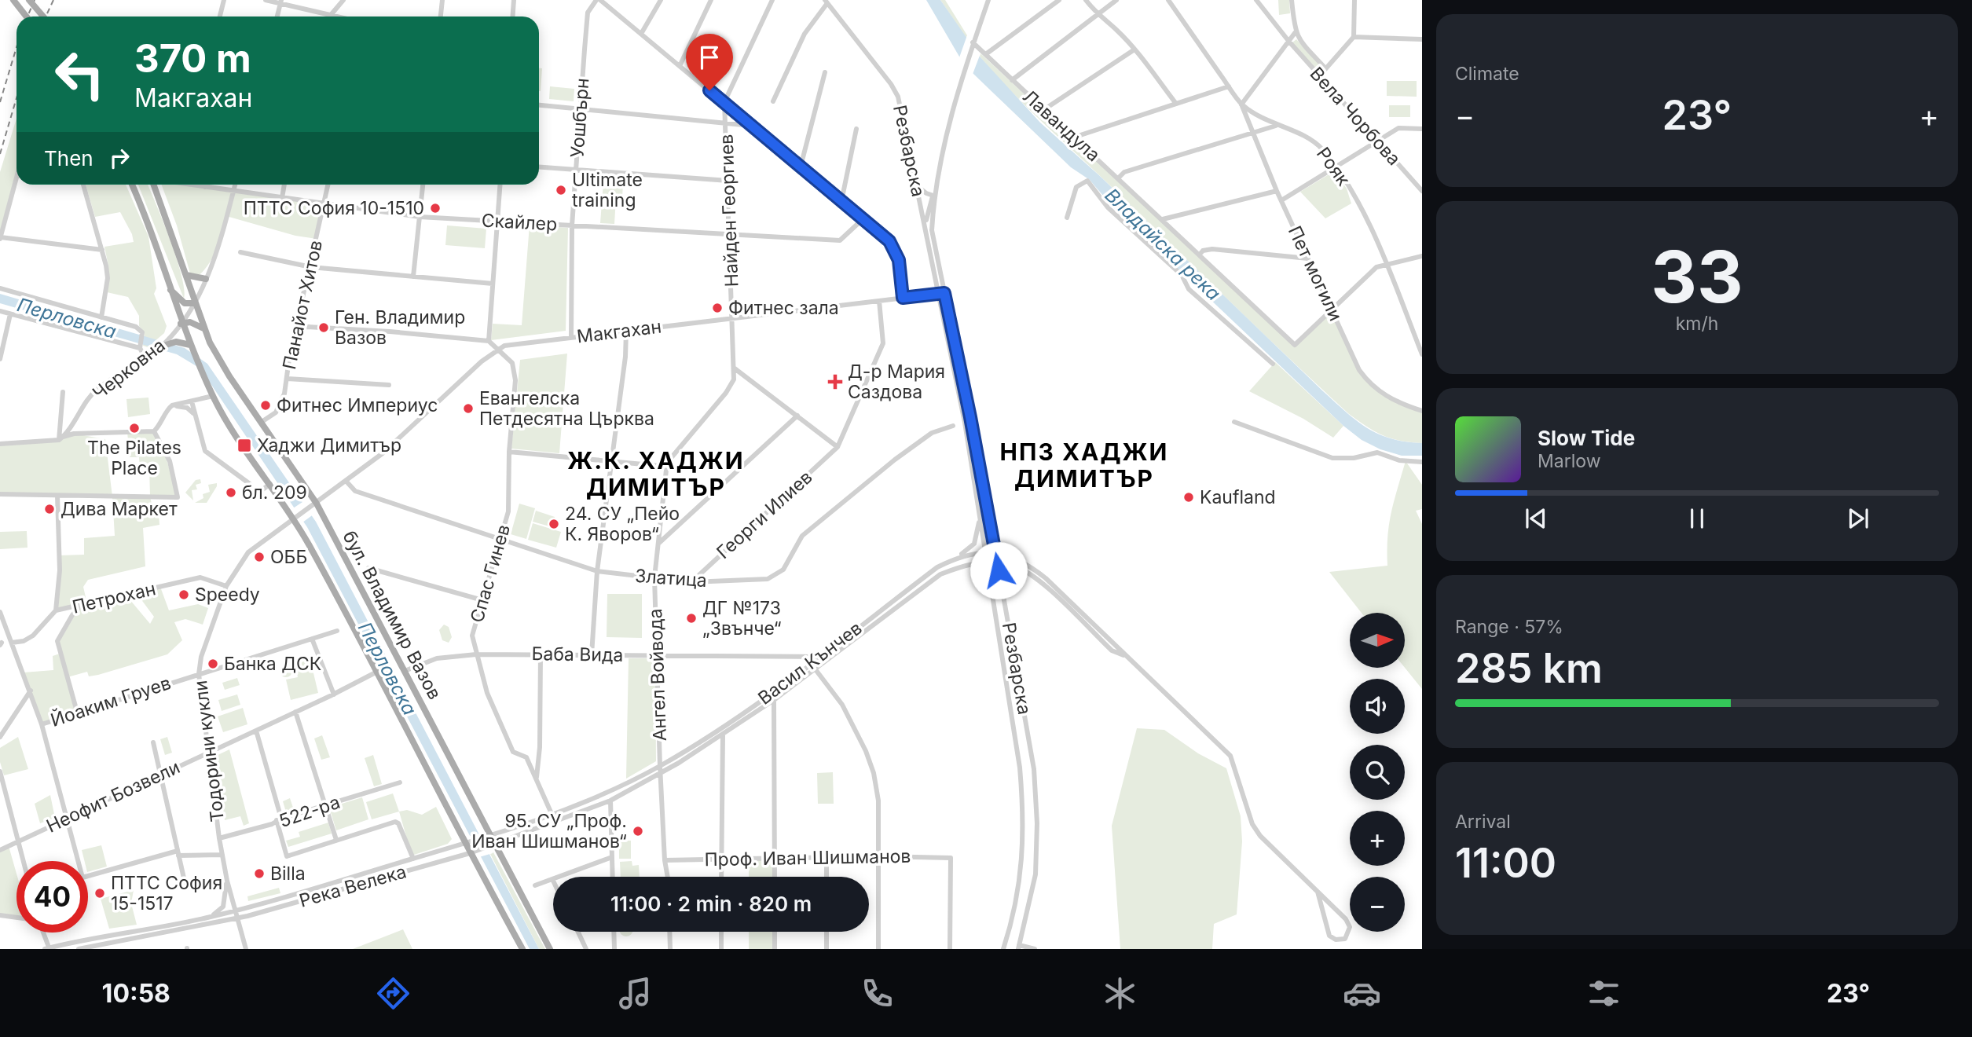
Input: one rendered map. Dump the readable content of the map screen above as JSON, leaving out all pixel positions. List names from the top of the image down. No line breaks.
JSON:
{"streets":{"main road":["бул. Владимир Вазов"],"street":["Вела Чорбова","Уошбърн","Лавандула","Резбарска","Рояк","Найден Георгиев","Скайлер","Пет могили","Панайот Хитов","Макгахан","Черковна","Георги Илиев","Спас Гинев","Златица","Петрохан","Баба Вида","Васил Кънчев","Ангел Войвода","Йоаким Груев","Тодорини кукли","Неофит Бозвели","522-ра","Проф. Иван Шишманов","Река Велека"]},"crossings":[["Уошбърн","Скайлер"],["Уошбърн","Макгахан"],["Лавандула","Пет могили"],["Резбарска","Макгахан"],["Резбарска","Васил Кънчев"],["Рояк","Пет могили"],["Найден Георгиев","Скайлер"],["Найден Георгиев","Макгахан"],["Скайлер","Панайот Хитов"],["Скайлер","Черковна"],["Панайот Хитов","бул. Владимир Вазов"],["Макгахан","Спас Гинев"],["Макгахан","Тодорини кукли"],["Черковна","бул. Владимир Вазов"],["Георги Илиев","Златица"],["Спас Гинев","Златица"],["Спас Гинев","Баба Вида"],["Спас Гинев","Васил Кънчев"],["Спас Гинев","Тодорини кукли"],["Златица","Ангел Войвода"],["Златица","Тодорини кукли"],["Петрохан","Тодорини кукли"],["бул. Владимир Вазов","Баба Вида"],["бул. Владимир Вазов","Васил Кънчев"],["бул. Владимир Вазов","Тодорини кукли"],["Баба Вида","Васил Кънчев"],["Баба Вида","Ангел Войвода"],["Васил Кънчев","Ангел Войвода"],["Васил Кънчев","Река Велека"],["Ангел Войвода","Проф. Иван Шишманов"],["Йоаким Груев","Тодорини кукли"],["Тодорини кукли","Неофит Бозвели"],["Тодорини кукли","522-ра"],["Тодорини кукли","Река Велека"]],"districts":["НПЗ ХАДЖИ ДИМИТЪР","Ж.К. ХАДЖИ ДИМИТЪР"],"water":["Владайска река","Перловска"],"places":{"other":["Ultimate training","ПТТС София 10-1510","Фитнес зала","Ген. Владимир Вазов","Фитнес Империус","Евангелска Петдесятна Църква","The Pilates Place","бл. 209","Kaufland","Дива Маркет","24. СУ „Пейо К. Яворов“","ОББ","Speedy","ДГ №173 „Звънче“","Банка ДСК","95. СУ „Проф. Иван Шишманов“","Billa","ПТТС София 15-1517"],"health":["Д-р Мария Саздова"],"transit":["Хаджи Димитър"]},"north":"right","page":{"tile":["Climate",["33","km/h"],["Range · 57%","285 km"],["Arrival","11:00"]],"turn":["370 m","Макгахан"],"heat":["−","23°","+"],"then":"Then","song":["Slow Tide","Marlow"],"map_buttons":["+","−"],"limit":"40","trip":"11:00 · 2 min · 820 m","tabs":["10:58","23°"]}}
